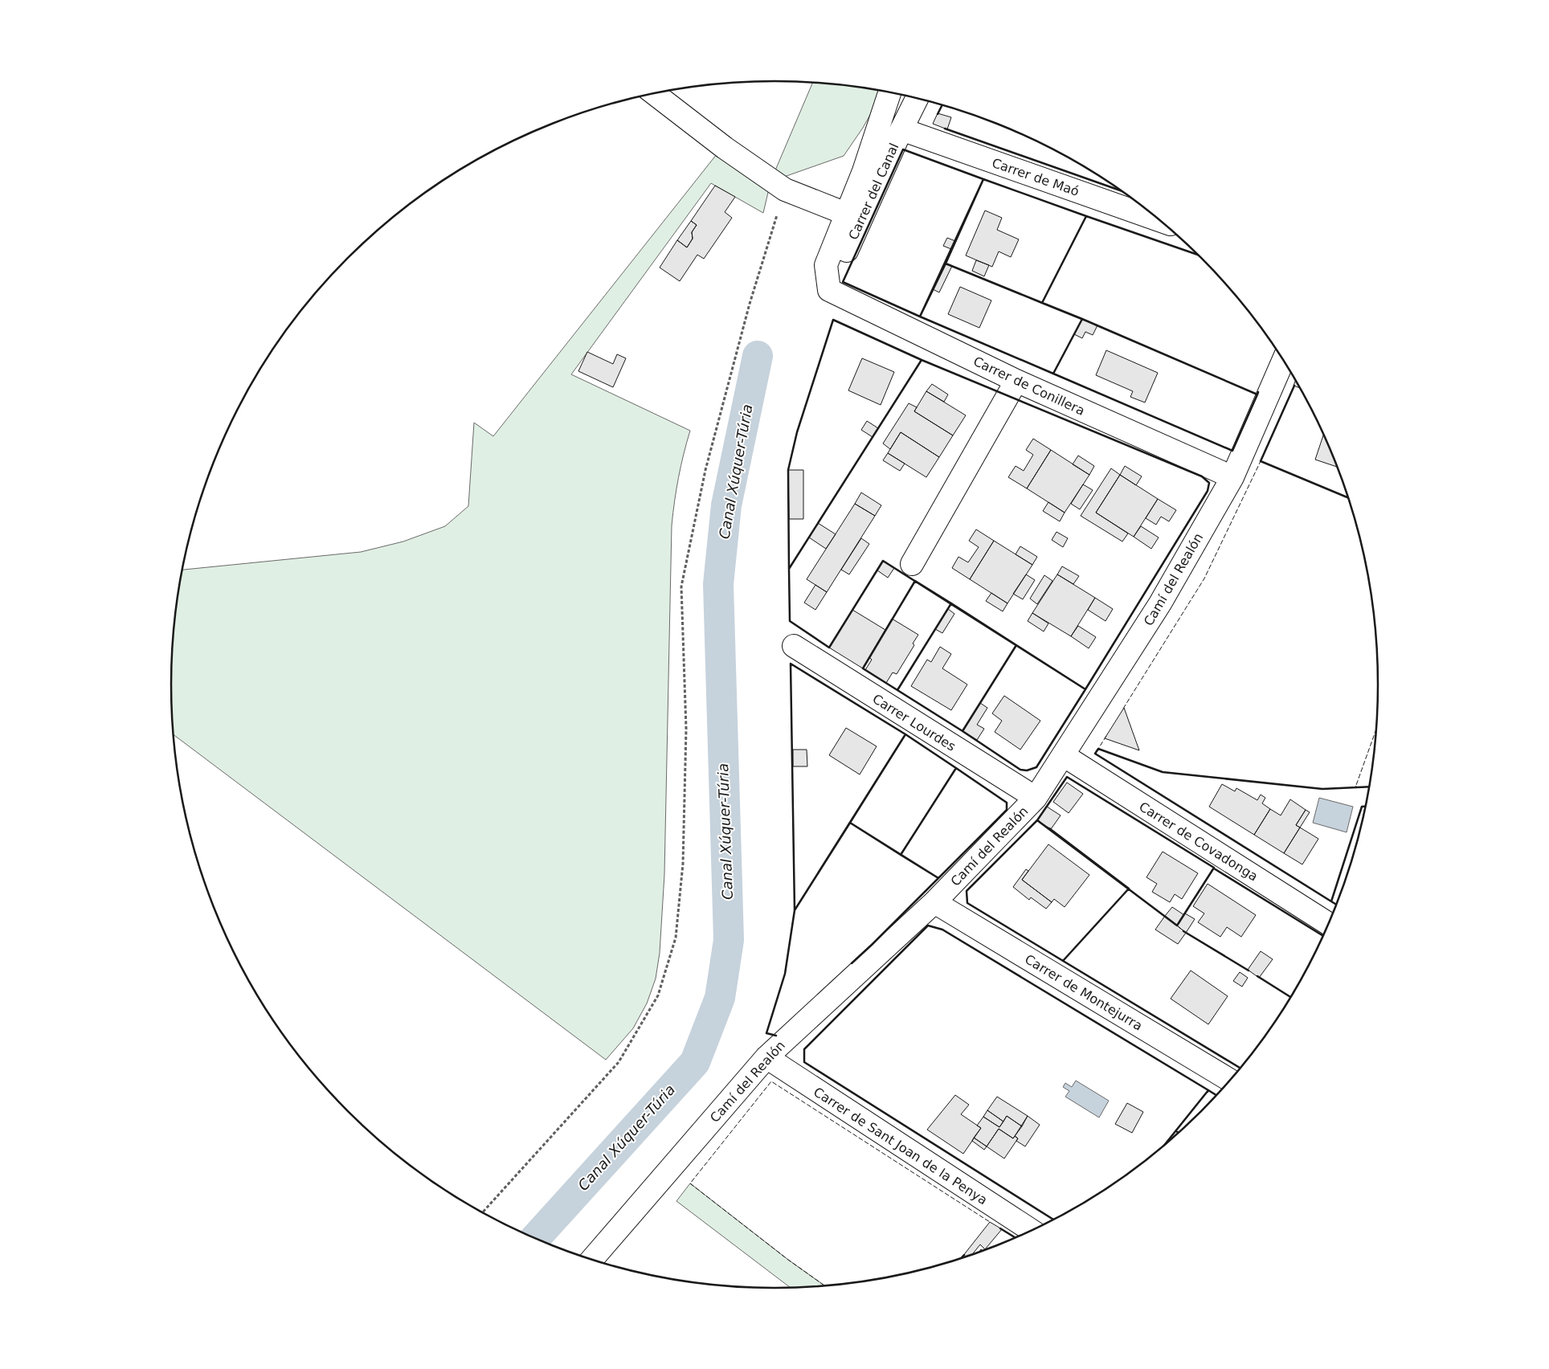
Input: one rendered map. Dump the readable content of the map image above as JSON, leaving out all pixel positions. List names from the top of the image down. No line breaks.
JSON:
{"streets":{"street":["Carrer de Maó","Carrer del Canal","Carrer de Conillera","Camí del Realón","Carrer Lourdes","Carrer de Covadonga","Carrer de Montejurra","Carrer de Sant Joan de la Penya"]},"crossings":[["Carrer de Maó","Carrer del Canal"],["Carrer del Canal","Carrer de Conillera"],["Carrer de Conillera","Camí del Realón"],["Camí del Realón","Carrer Lourdes"],["Camí del Realón","Carrer de Covadonga"],["Camí del Realón","Carrer de Montejurra"],["Camí del Realón","Carrer de Sant Joan de la Penya"]],"water":["Canal Xúquer-Túria"]}
